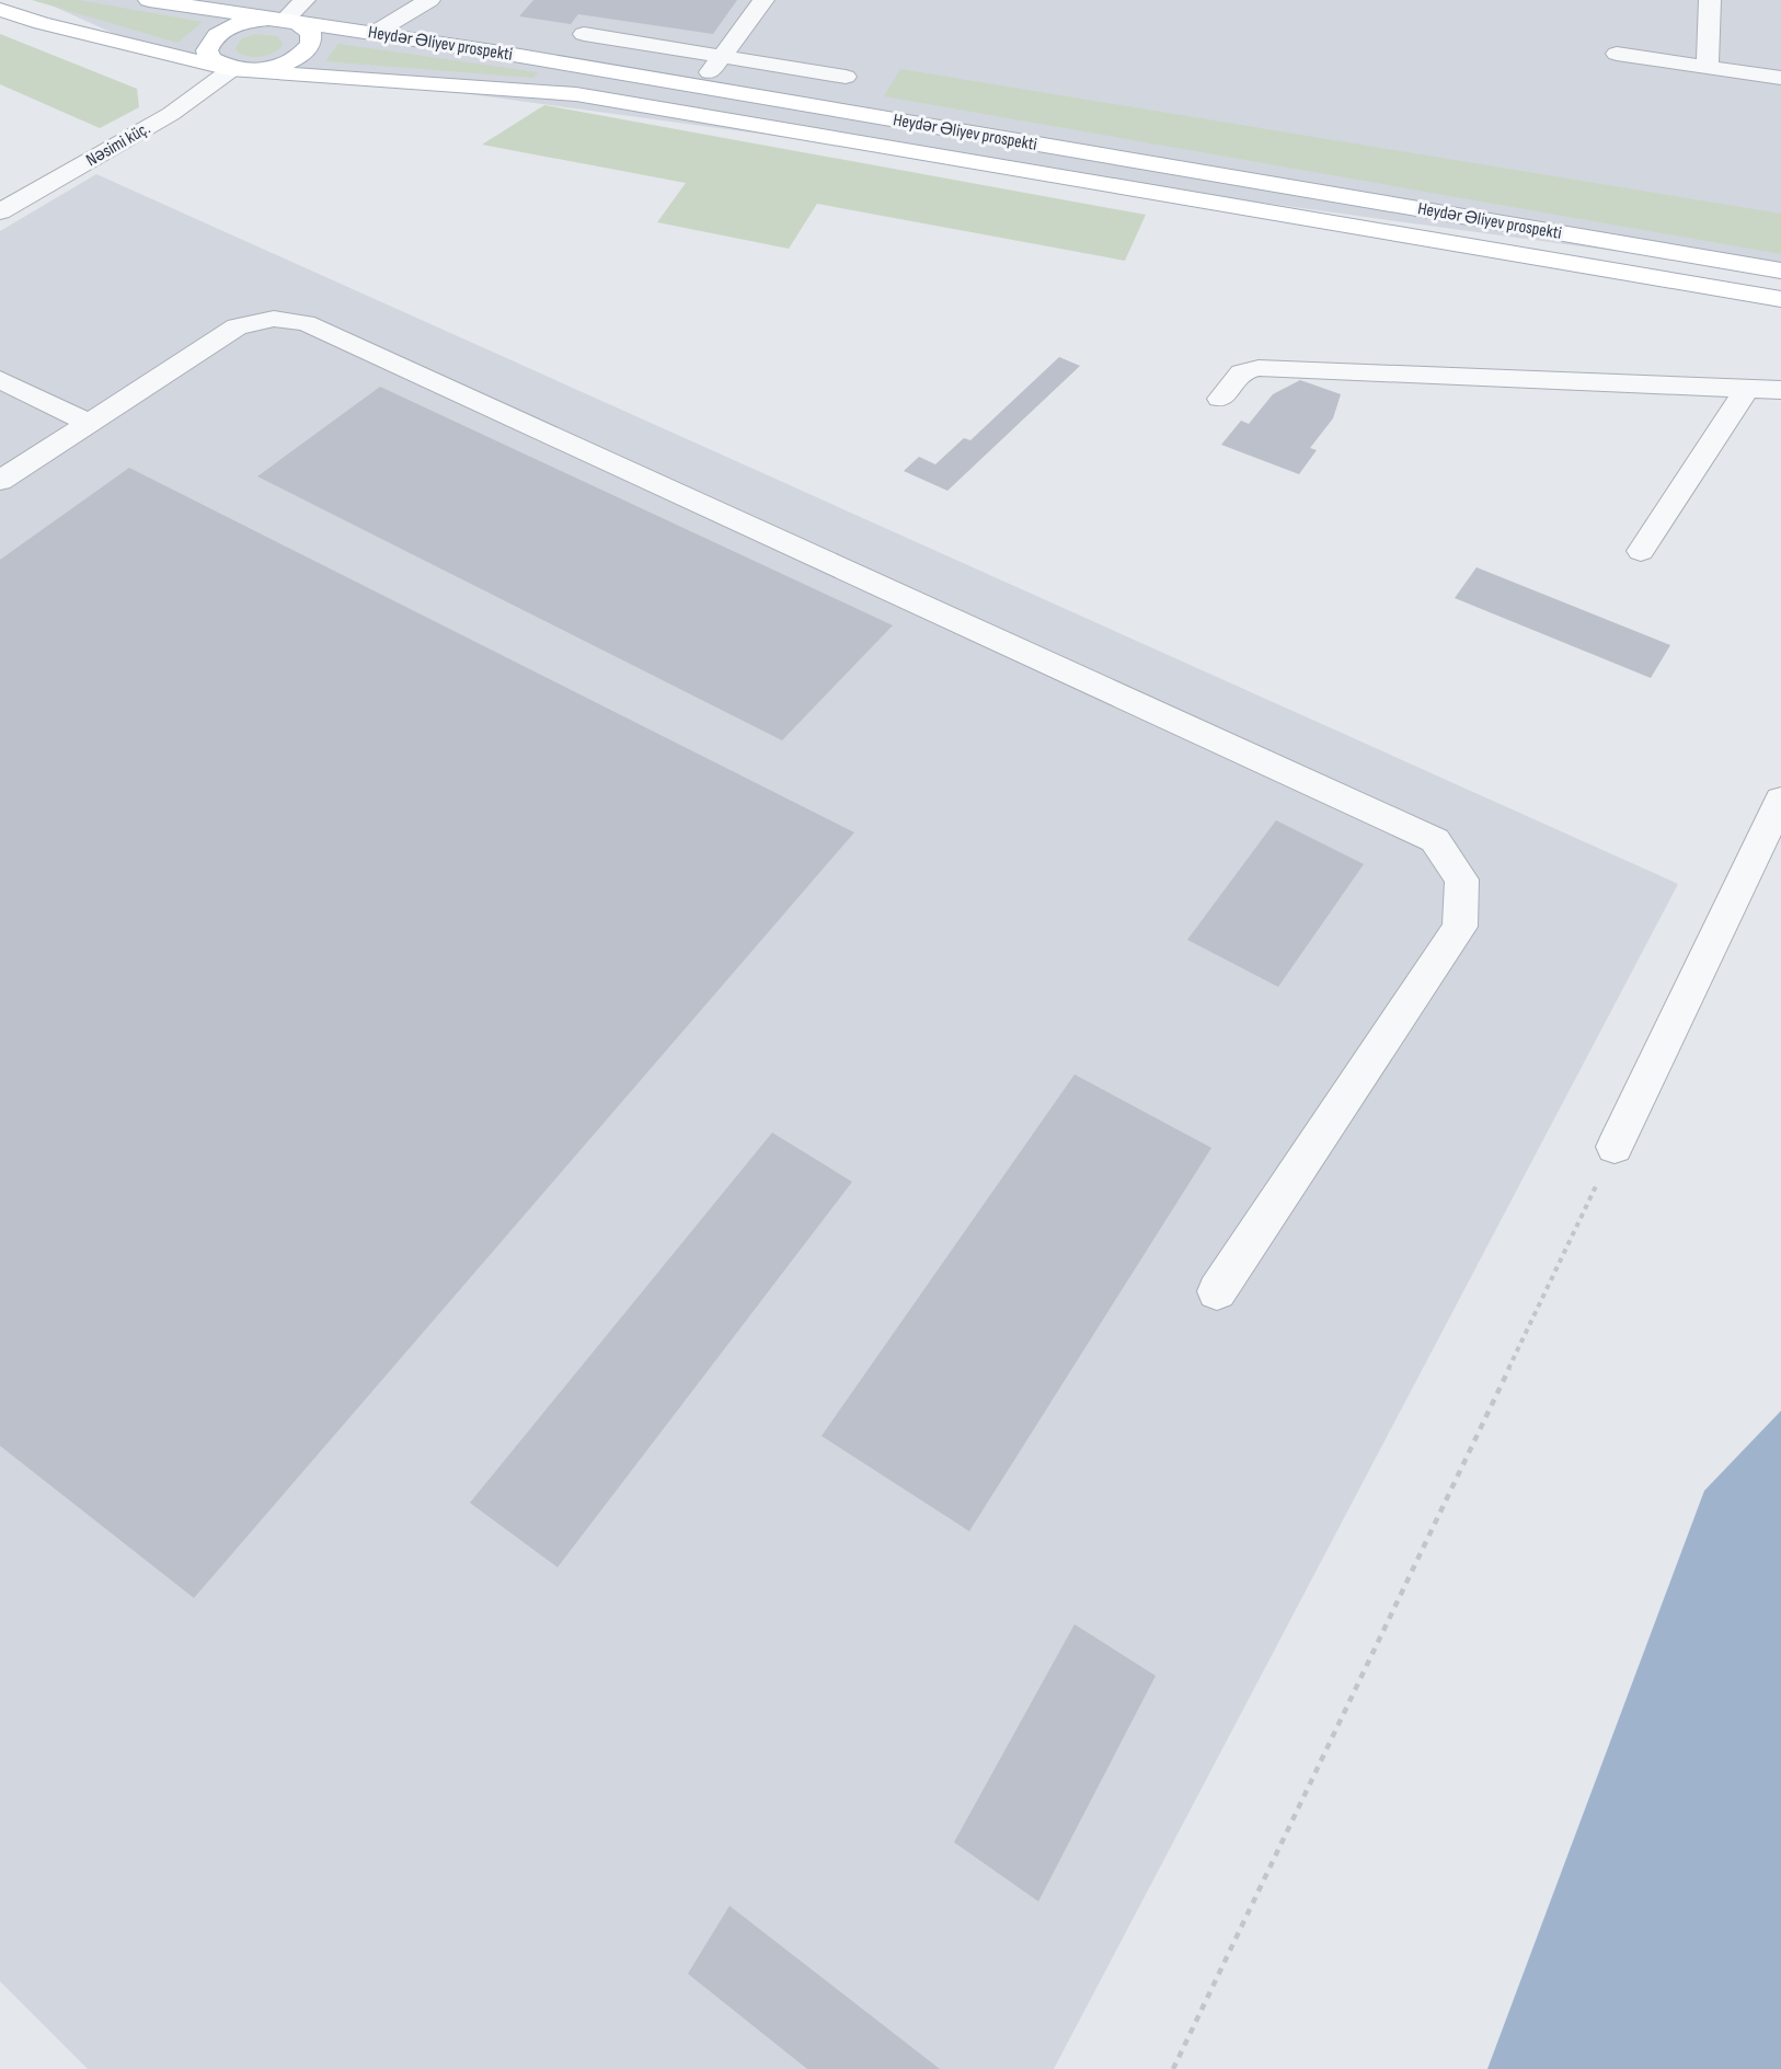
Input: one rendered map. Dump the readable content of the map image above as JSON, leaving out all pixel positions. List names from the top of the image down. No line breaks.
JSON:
{"streets":{"main road":["Heydər Əliyev prospekti"],"street":["Nəsimi küç."]},"crossings":[["Heydər Əliyev prospekti","Nəsimi küç."]]}
